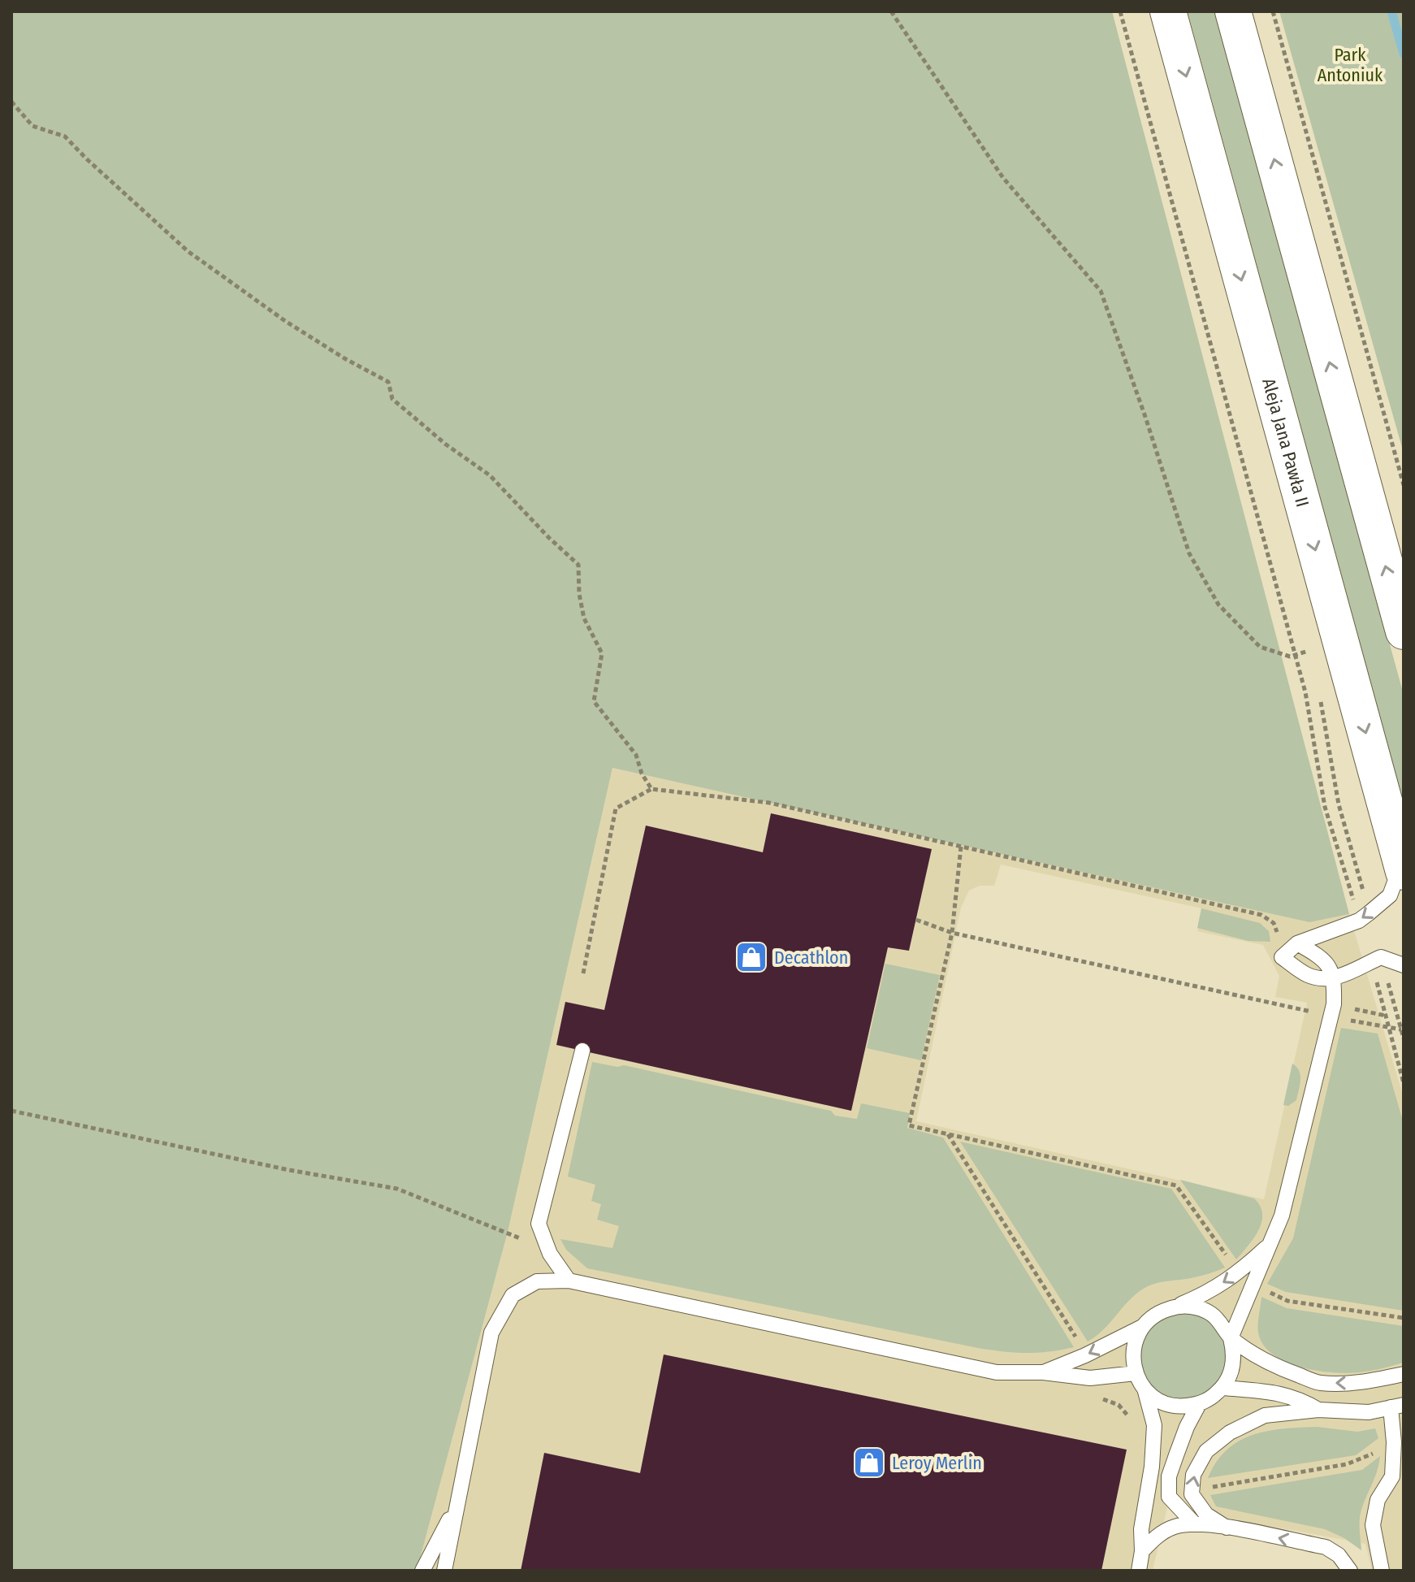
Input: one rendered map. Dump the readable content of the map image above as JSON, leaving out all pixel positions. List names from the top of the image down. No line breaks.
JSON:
{"streets":{"main road":["Aleja Jana Pawła II"]},"parks":["Park Antoniuk"],"places":{"shop":["Decathlon","Leroy Merlin"]}}
